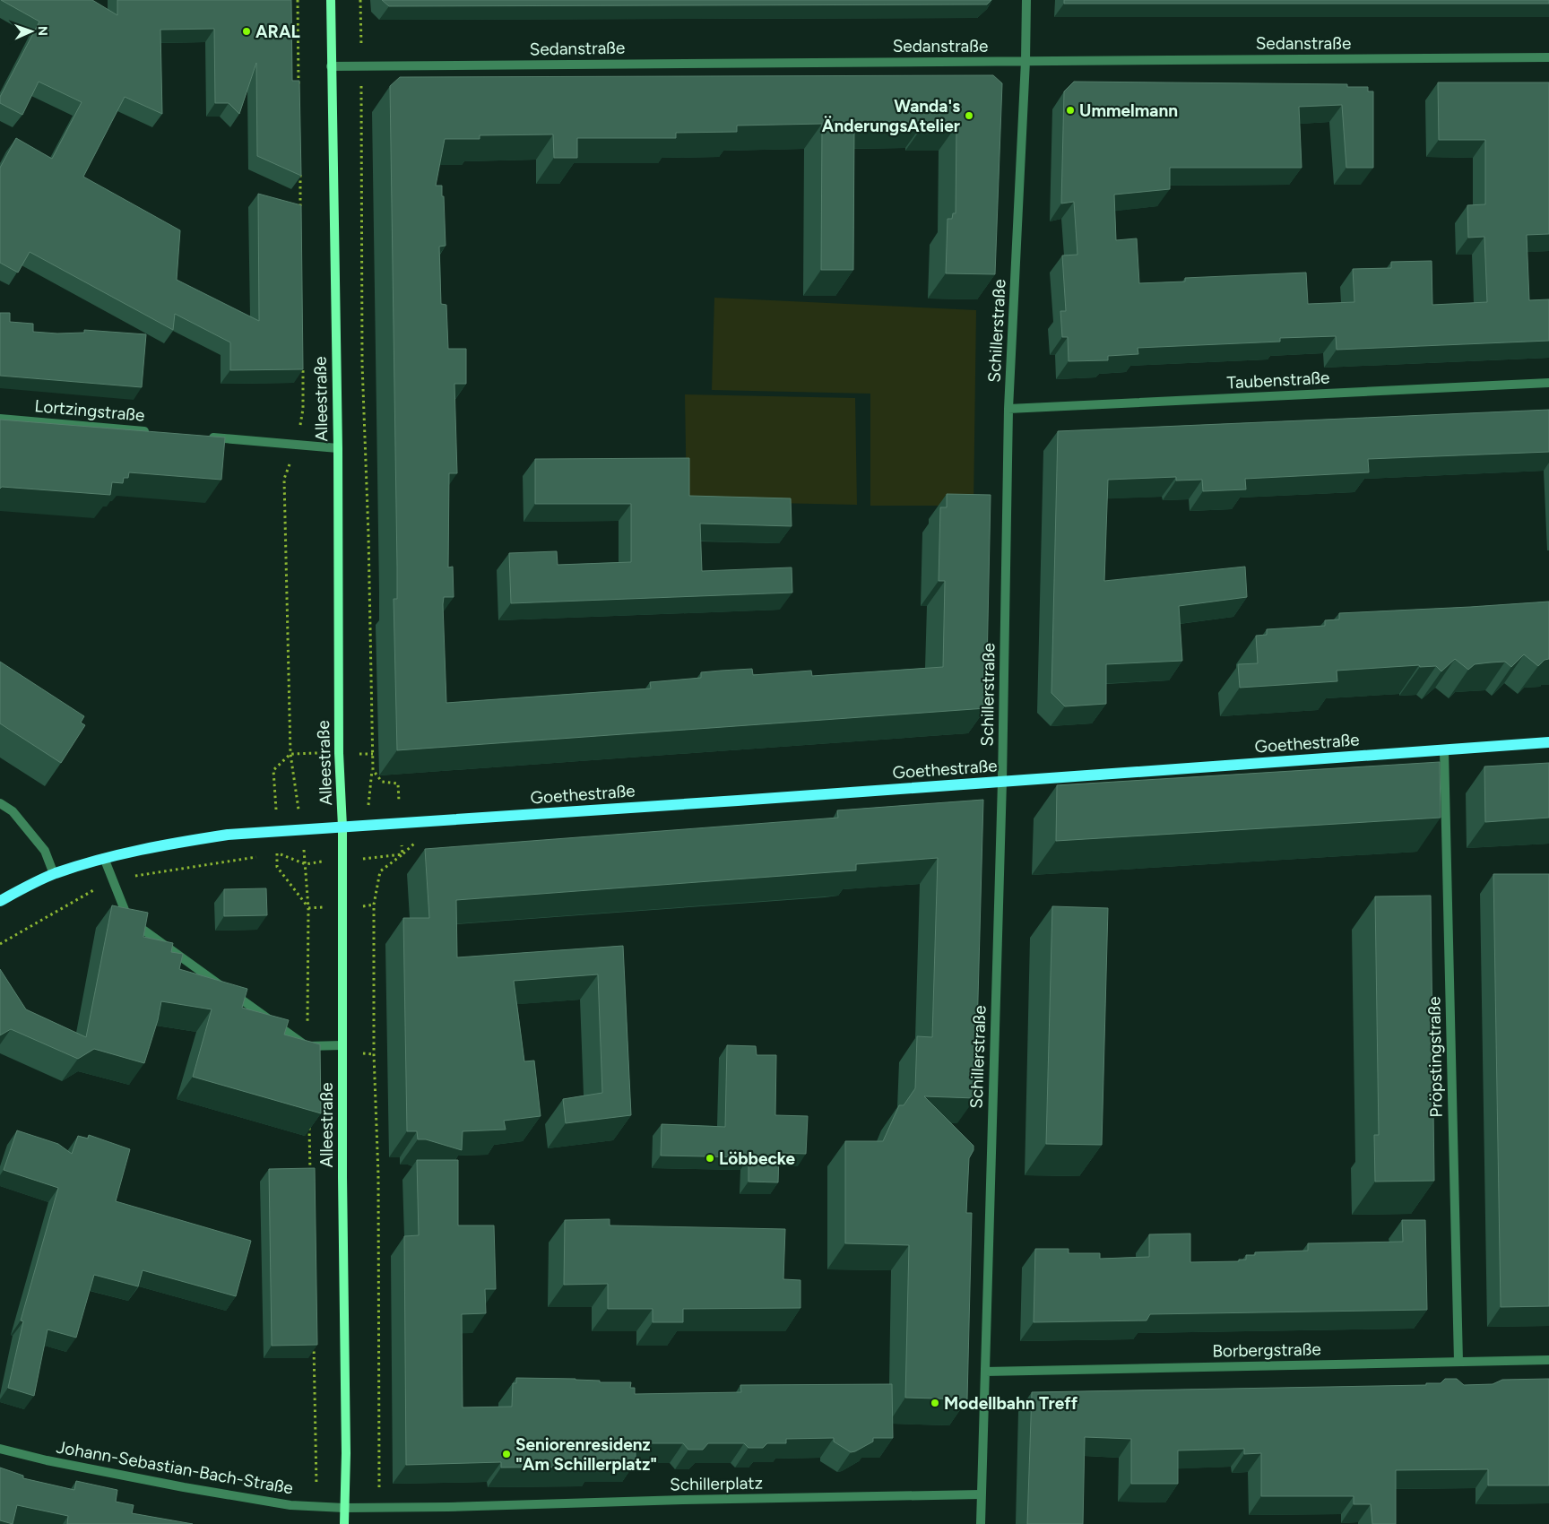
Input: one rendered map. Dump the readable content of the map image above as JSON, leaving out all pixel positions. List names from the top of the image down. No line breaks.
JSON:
{"streets":{"main road":["Alleestraße","Goethestraße"],"street":["Sedanstraße","Schillerstraße","Taubenstraße","Lortzingstraße","Pröpstingstraße","Borbergstraße","Johann-Sebastian-Bach-Straße","Schillerplatz"]},"crossings":[["Sedanstraße","Schillerstraße"],["Sedanstraße","Alleestraße"],["Schillerstraße","Taubenstraße"],["Schillerstraße","Goethestraße"],["Schillerstraße","Borbergstraße"],["Schillerstraße","Schillerplatz"],["Alleestraße","Goethestraße"],["Alleestraße","Johann-Sebastian-Bach-Straße"],["Alleestraße","Schillerplatz"],["Goethestraße","Pröpstingstraße"],["Pröpstingstraße","Borbergstraße"],["Johann-Sebastian-Bach-Straße","Schillerplatz"]],"places":["ARAL","Ummelmann","Wanda's ÄnderungsAtelier","Löbbecke","Modellbahn Treff","Seniorenresidenz \"Am Schillerplatz\""],"north":"right"}
